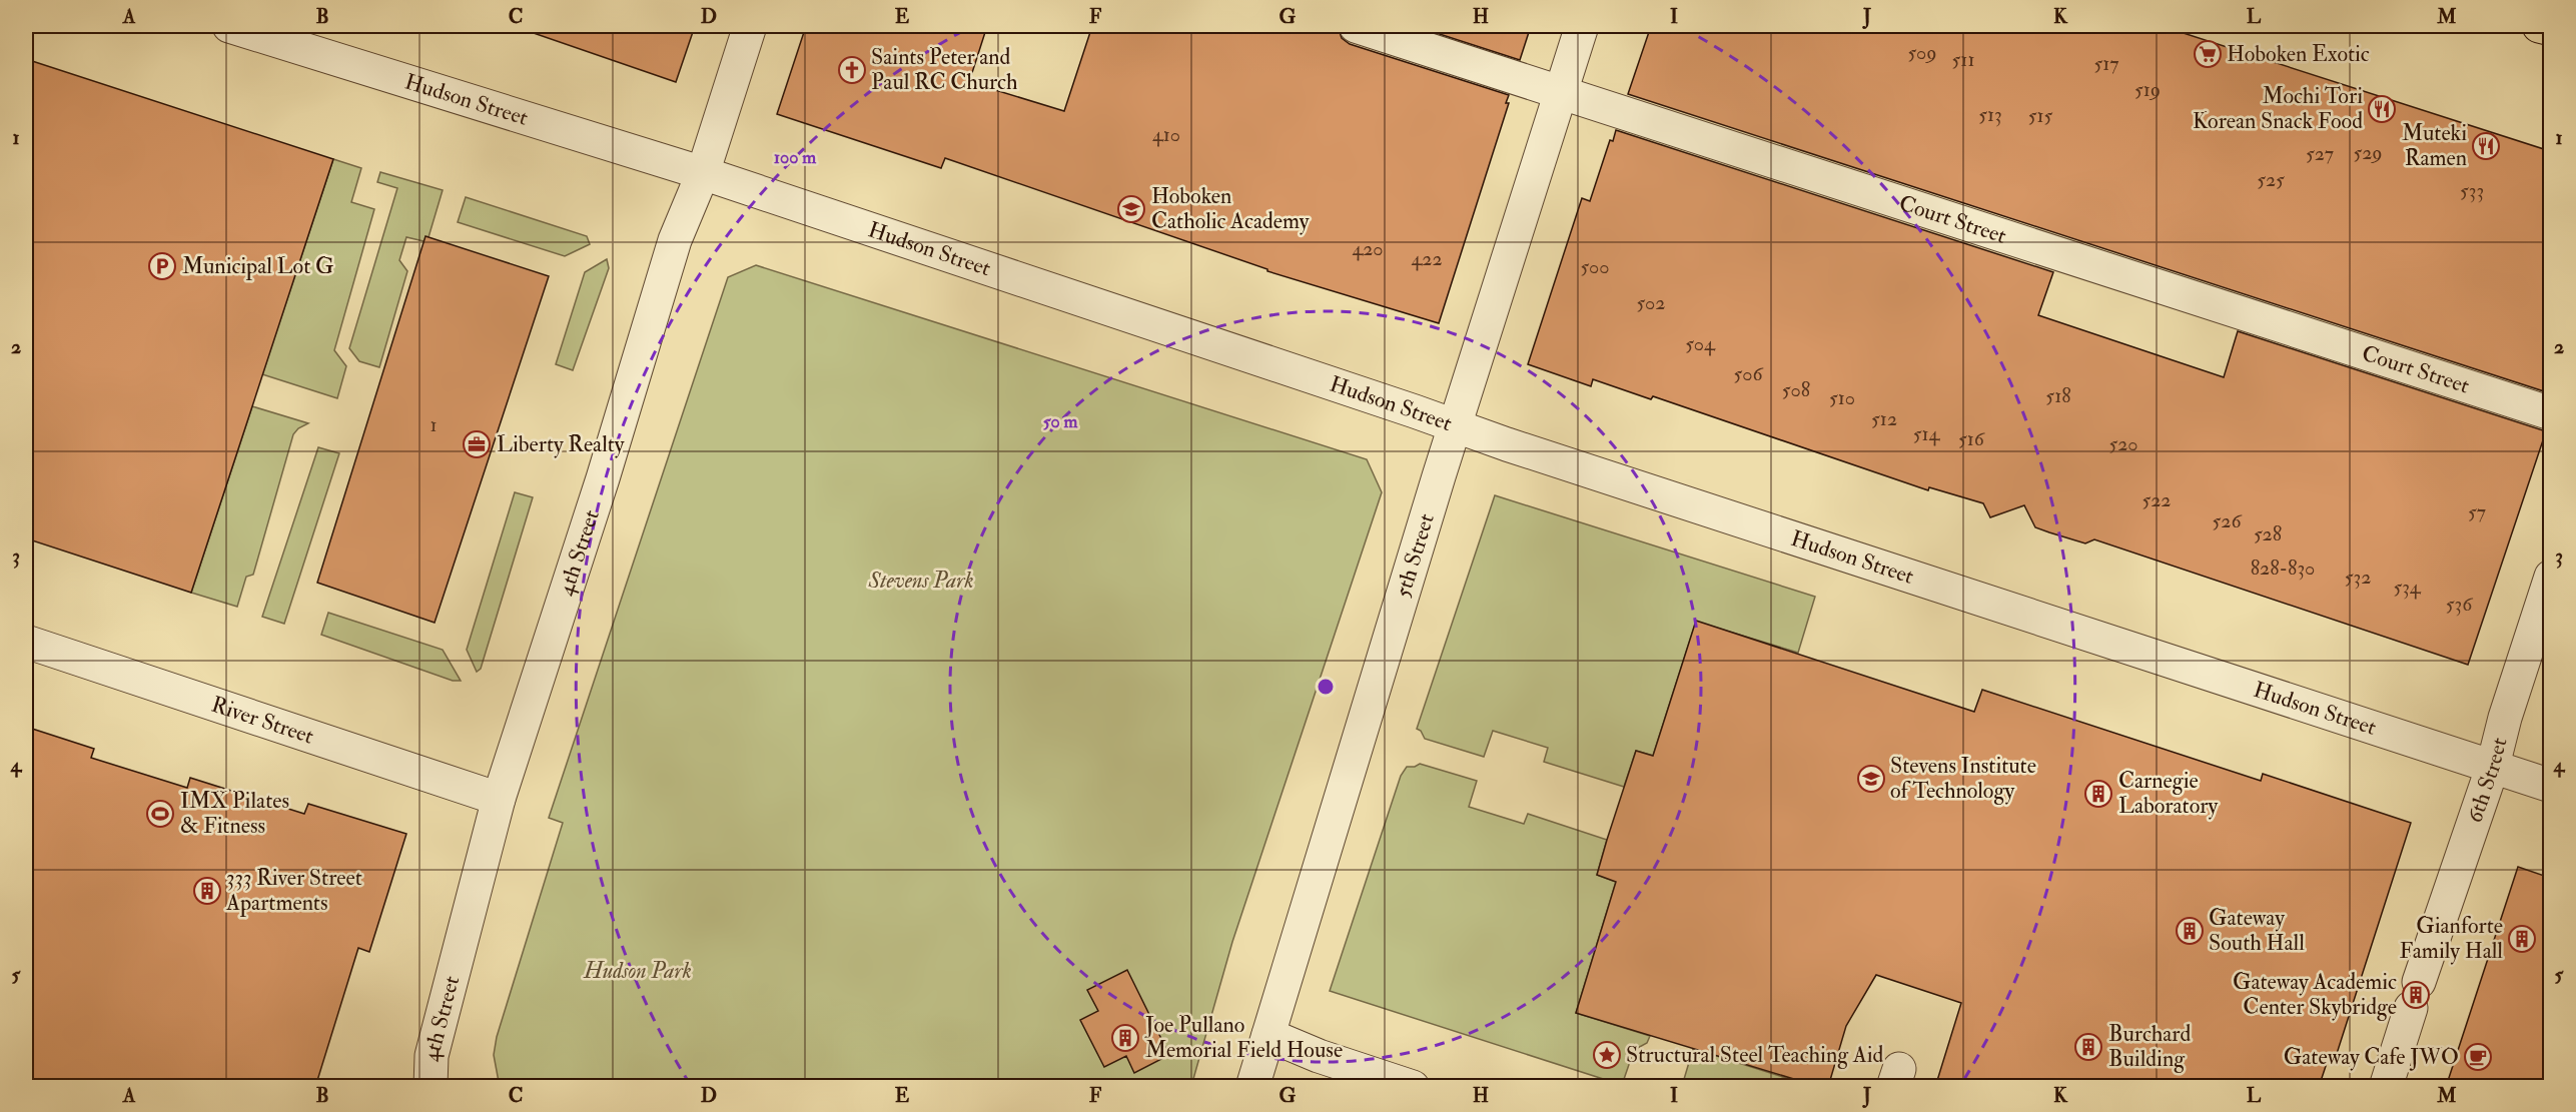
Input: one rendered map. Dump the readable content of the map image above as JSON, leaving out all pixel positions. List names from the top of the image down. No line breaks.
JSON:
{"streets":{"street":["Hudson Street","Court Street","4th Street","5th Street","River Street","6th Street"]},"crossings":[["Hudson Street","4th Street"],["Hudson Street","5th Street"],["Hudson Street","6th Street"],["Court Street","5th Street"],["4th Street","River Street"]],"parks":["Stevens Park","Hudson Park"],"places":{"supermarket":["Hoboken Exotic"],"church":["Saints Peter and Paul RC Church"],"restaurant":["Mochi Tori Korean Snack Food","Muteki Ramen"],"school or university":["Hoboken Catholic Academy","Stevens Institute of Technology"],"parking":["Municipal Lot G"],"office":["Liberty Realty"],"building":["Carnegie Laboratory","333 River Street Apartments","Gateway South Hall","Gianforte Family Hall","Gateway Academic Center Skybridge","Joe Pullano Memorial Field House","Burchard Building"],"sports":["IMX Pilates & Fitness"],"place":["Structural Steel Teaching Aid"],"cafe":["Gateway Cafe JWO"]},"house_numbers":["509","511","517","519","513","515","410","529","527","525","533","420","422","500","502","504","506","508","518","510","512","1","514","516","520","522","57","526","528","828-830","532","534","536"],"grid":{"columns":["A","B","C","D","E","F","G","H","I","J","K","L","M"],"rows":["1","2","3","4","5"]},"rings":["100 m","50 m"]}
